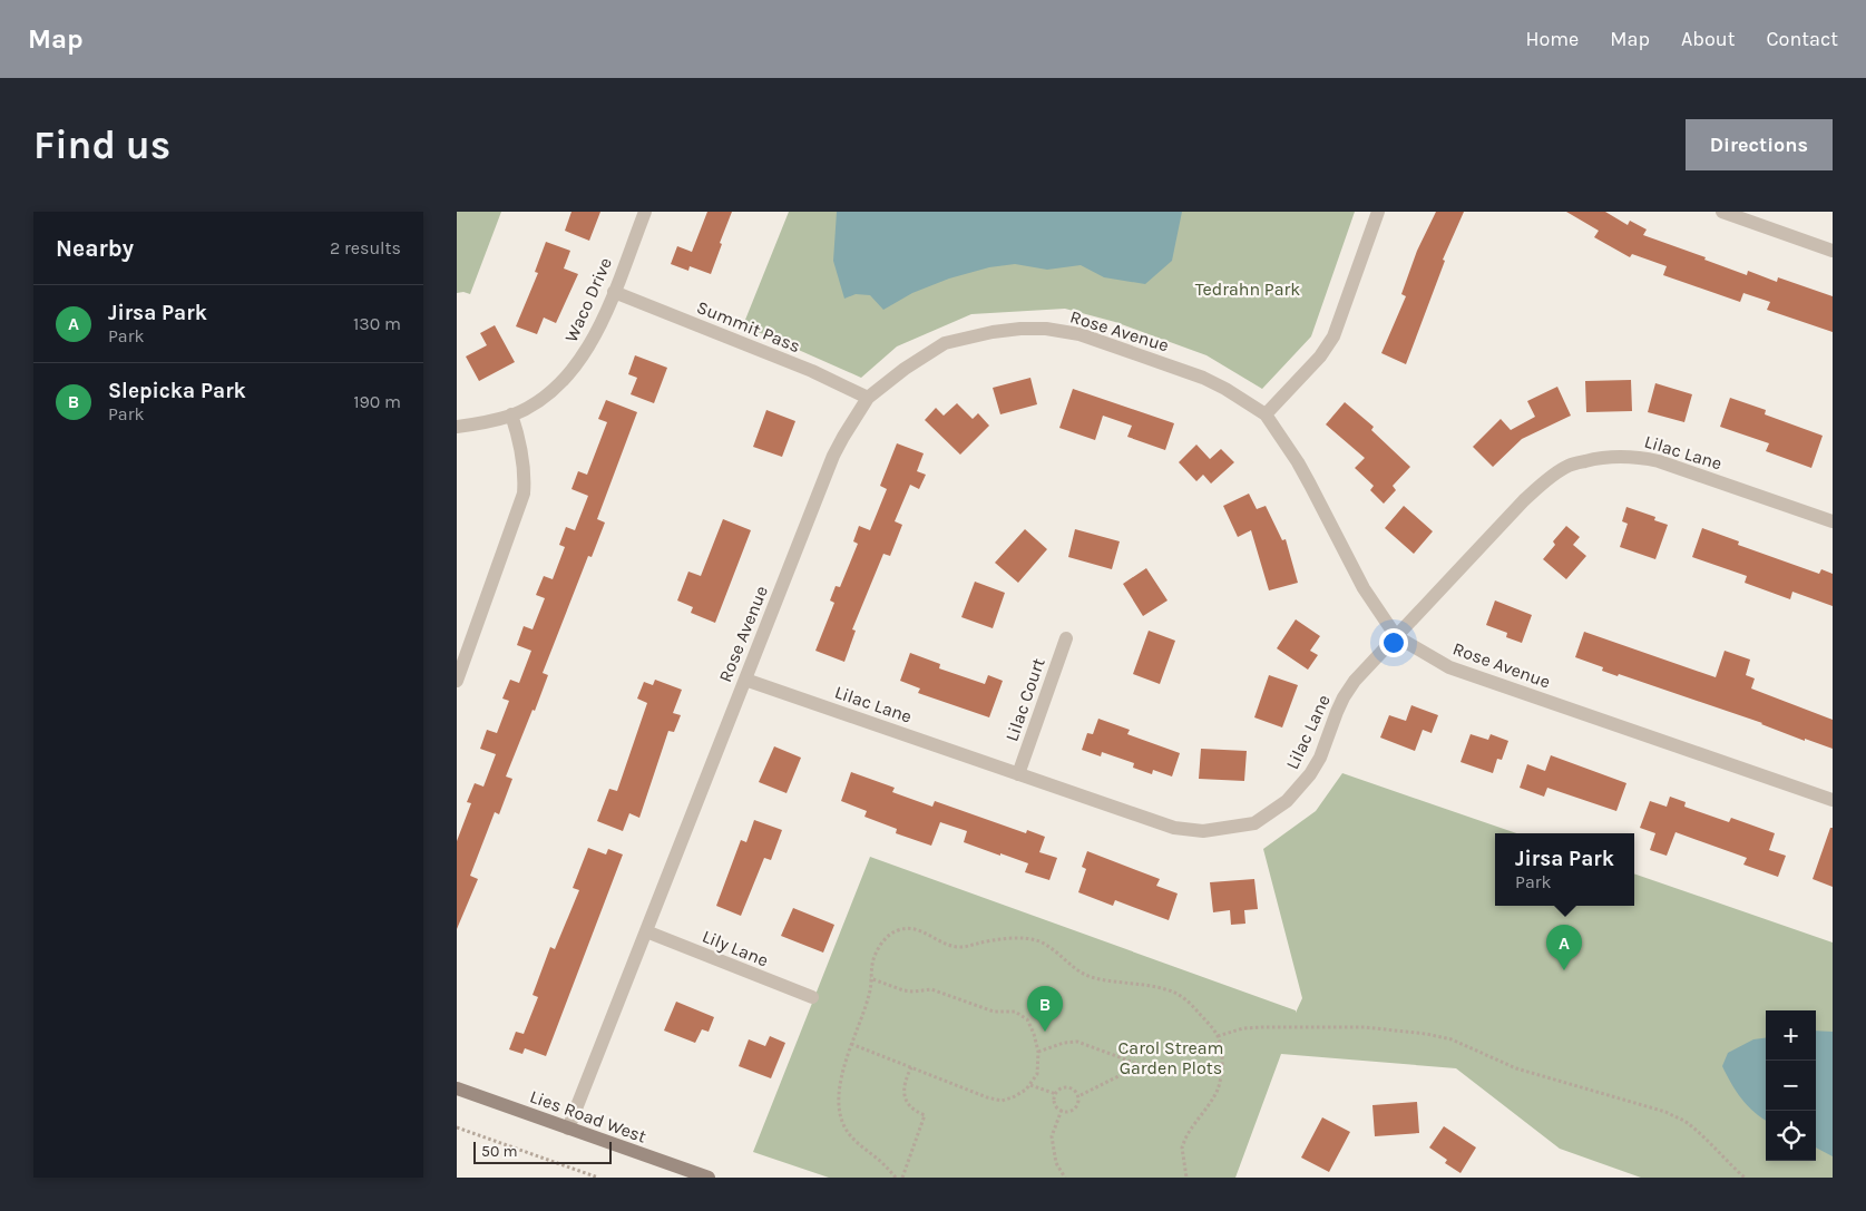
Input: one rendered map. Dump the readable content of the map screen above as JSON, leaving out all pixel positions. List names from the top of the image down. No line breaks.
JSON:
{"streets":{"street":["Waco Drive","Summit Pass","Rose Avenue","Lilac Lane","Lilac Court","Lily Lane","Lies Road West"]},"crossings":[["Waco Drive","Summit Pass"],["Summit Pass","Rose Avenue"],["Rose Avenue","Lilac Lane"],["Rose Avenue","Lily Lane"],["Rose Avenue","Lies Road West"],["Lilac Lane","Lilac Court"]],"parks":["Tedrahn Park","Carol Stream Garden Plots"],"scale_bar":"50 m","page":{"header":"Map","nav":["Home","Map","About","Contact"],"buttons":"Directions","title":"Find us","heading":["Nearby","2 results"],"list":[{"mark":"A","name":"Jirsa Park","note":"Park","value":"130 m"},{"mark":"B","name":"Slepicka Park","note":"Park","value":"190 m"}],"popup":["Jirsa Park","Park"],"pins":["A","B"],"map_buttons":["+","−"],"scale":"50 m"}}
